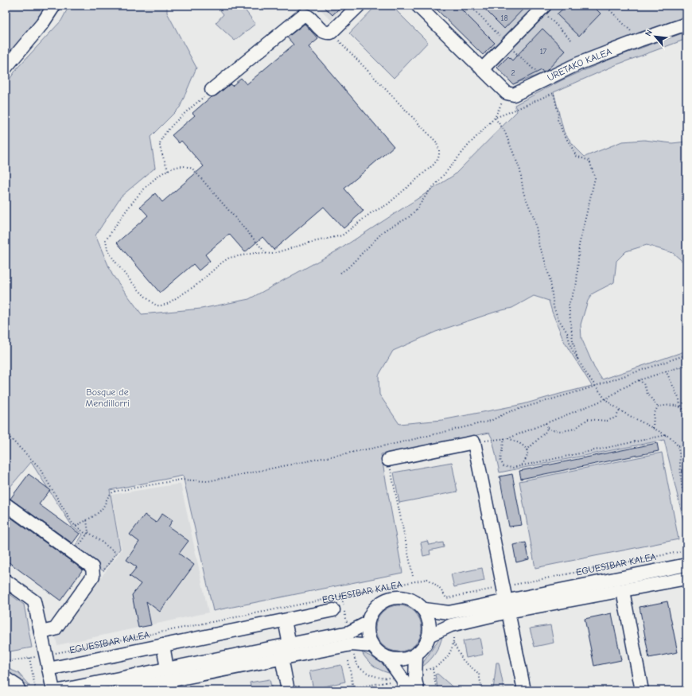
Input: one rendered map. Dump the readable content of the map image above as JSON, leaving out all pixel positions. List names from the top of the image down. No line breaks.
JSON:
{"streets":{"street":["URETAKO KALEA","EGUESIBAR KALEA"]},"parks":["Bosque de Mendillorri"],"house_numbers":["18","17","2"],"north":"top left"}
